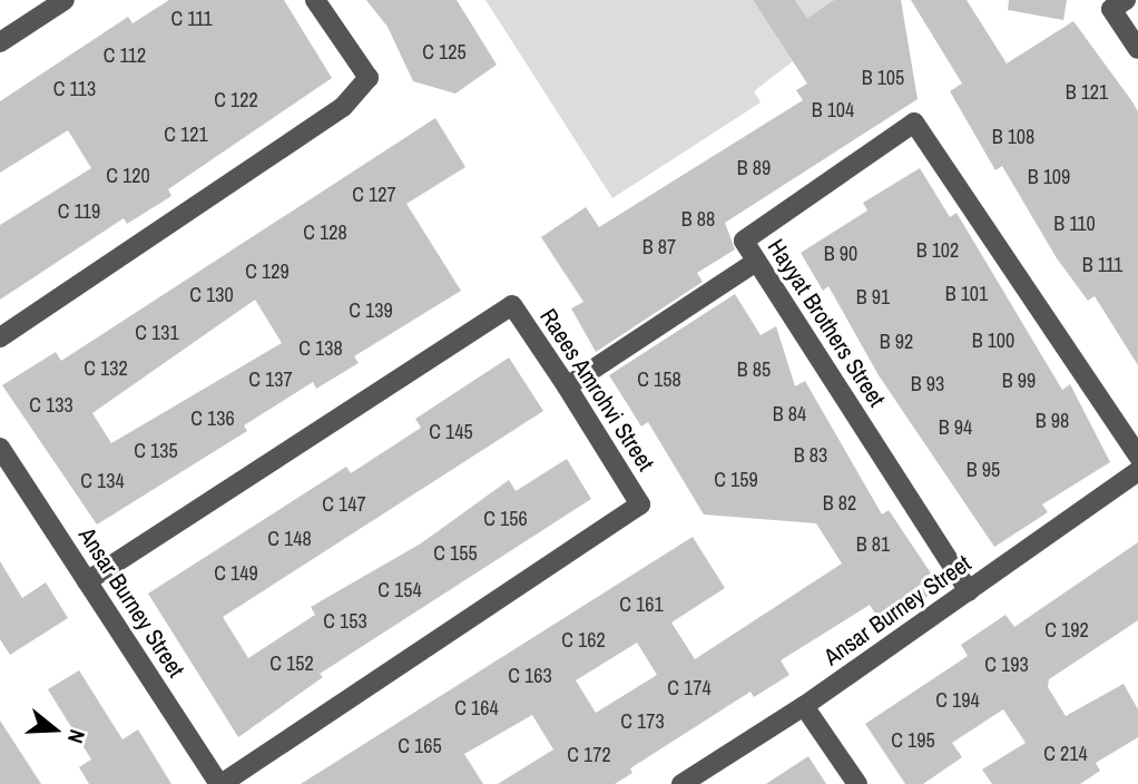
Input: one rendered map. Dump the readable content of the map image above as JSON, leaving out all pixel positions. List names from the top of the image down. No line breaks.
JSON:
{"streets":{"street":["Hayyat Brothers Street","Raees Amrohvi Street","Ansar Burney Street"]},"crossings":[["Hayyat Brothers Street","Ansar Burney Street"],["Raees Amrohvi Street","Ansar Burney Street"]],"house_numbers":["C 111","C 125","C 112","B 105","C 113","B 121","C 122","B 104","C 121","B 108","B 89","C 120","B 109","C 127","C 119","B 88","B 110","C 128","B 87","B 102","B 90","B 111","C 129","B 101","C 130","B 91","C 139","C 131","B 100","B 92","C 138","C 132","B 85","C 137","C 158","B 99","B 93","C 133","B 84","C 136","B 98","B 94","C 145","C 135","B 83","B 95","C 159","C 134","B 82","C 147","C 156","C 148","B 81","C 155","C 149","C 154","C 161","C 153","C 192","C 162","C 152","C 193","C 163","C 174","C 194","C 164","C 173","C 195","C 165","C 214","C 172"],"north":"right"}
